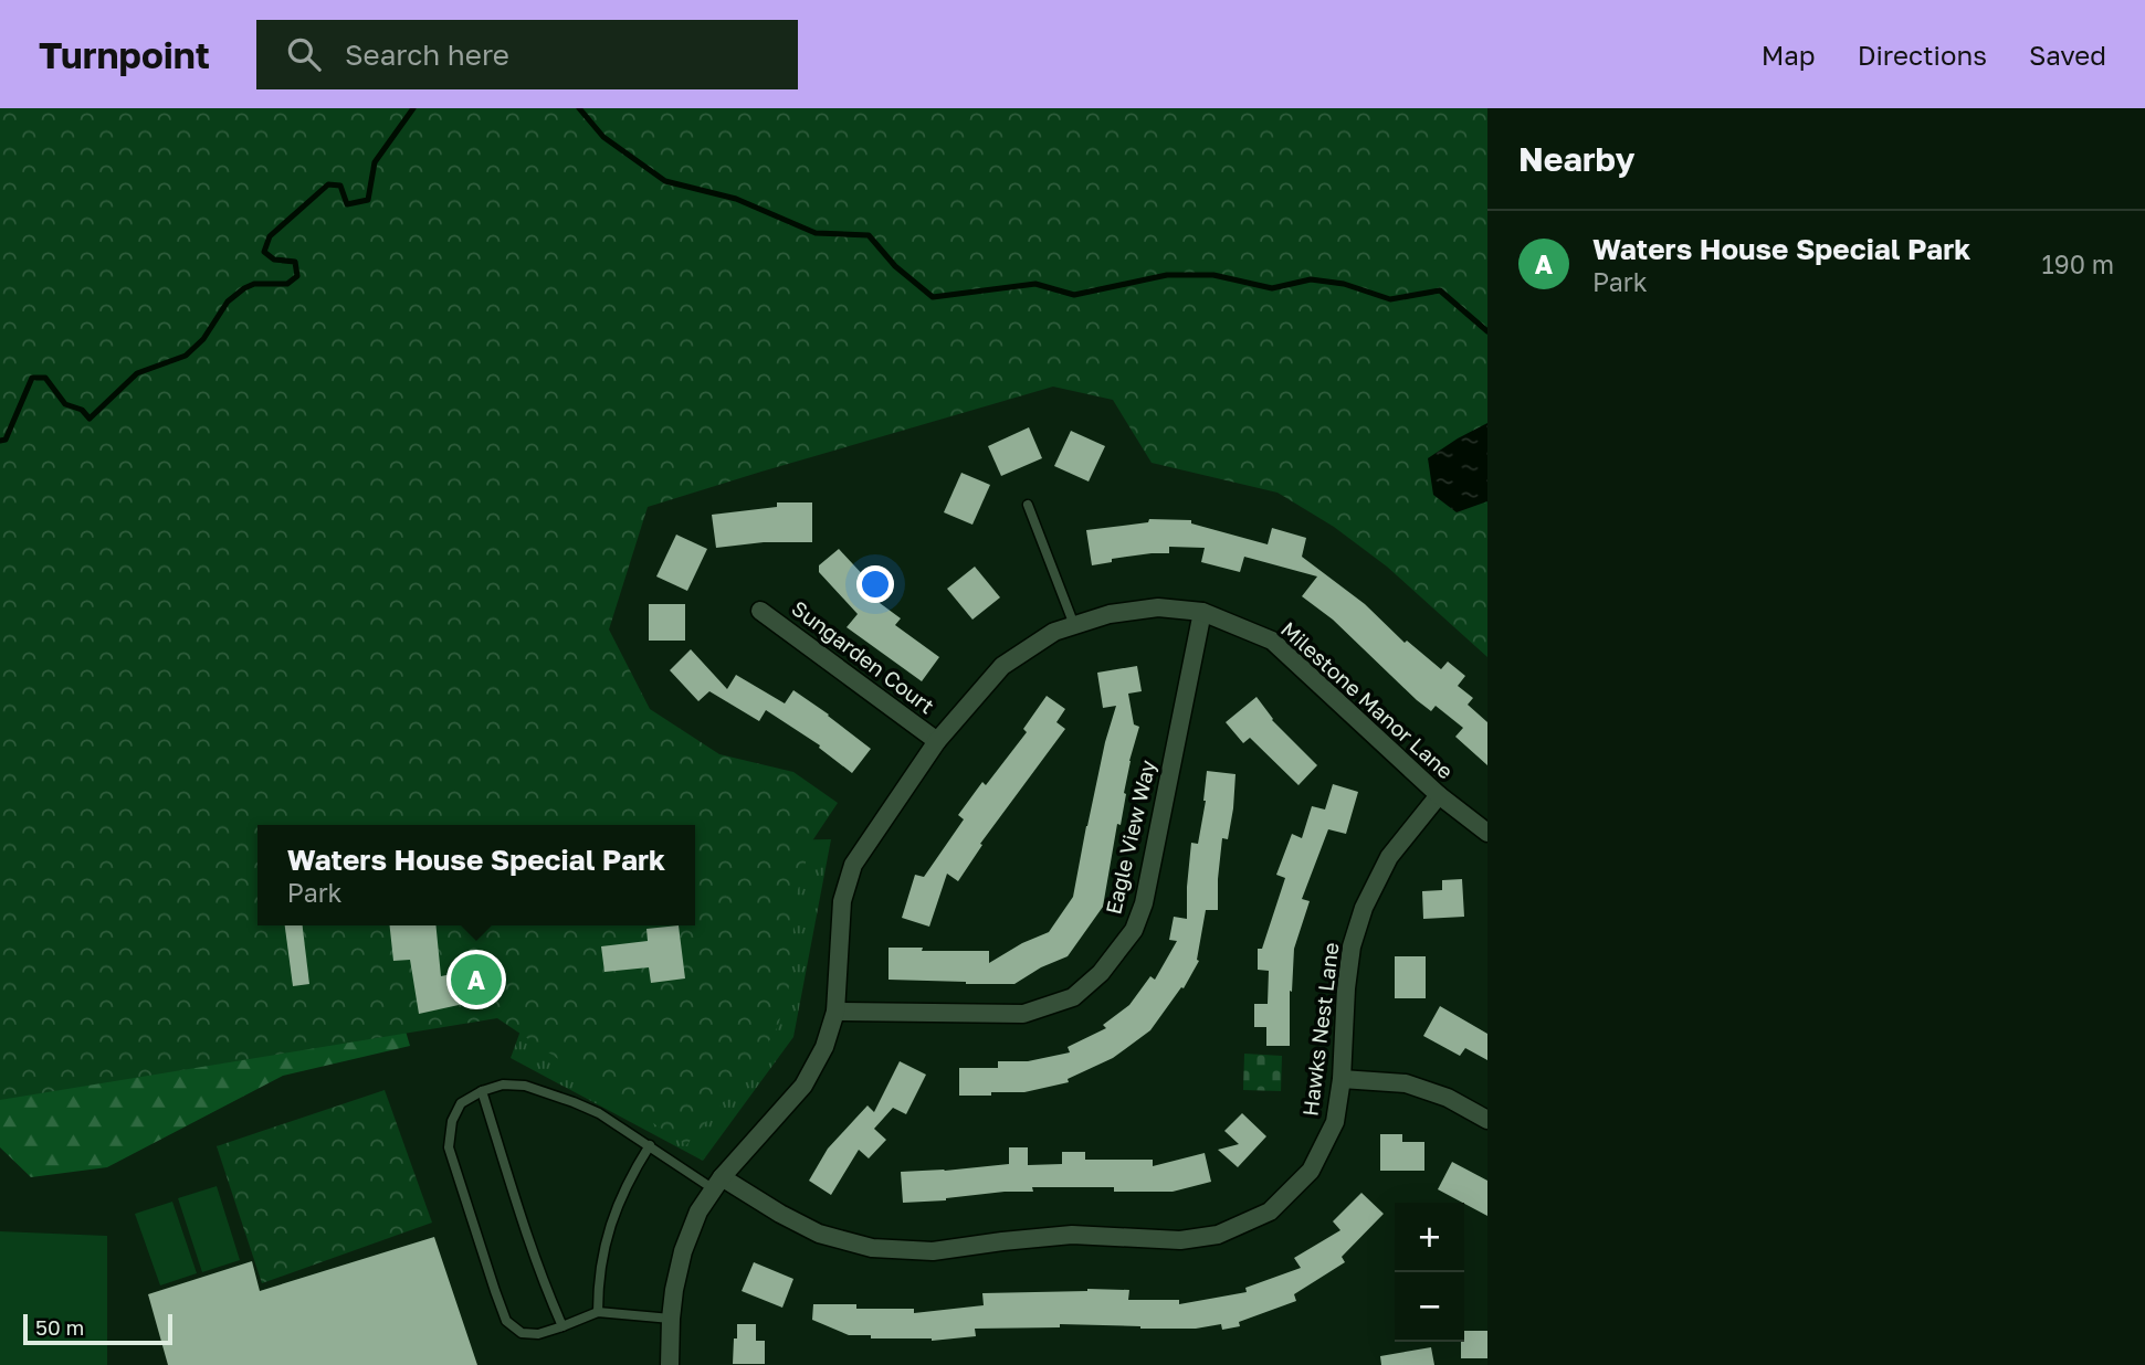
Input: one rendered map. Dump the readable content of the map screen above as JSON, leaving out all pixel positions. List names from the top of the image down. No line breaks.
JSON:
{"streets":{"street":["Sungarden Court","Milestone Manor Lane","Eagle View Way","Hawks Nest Lane"]},"crossings":[["Sungarden Court","Milestone Manor Lane"],["Milestone Manor Lane","Eagle View Way"],["Milestone Manor Lane","Hawks Nest Lane"]],"scale_bar":"50 m","page":{"header":"Turnpoint","search":"Search here","nav":["Map","Directions","Saved"],"heading":"Nearby","list":[{"mark":"A","name":"Waters House Special Park","note":"Park","value":"190 m"}],"popup":["Waters House Special Park","Park"],"pins":"A","map_buttons":["+","−"],"scale":"50 m"}}
